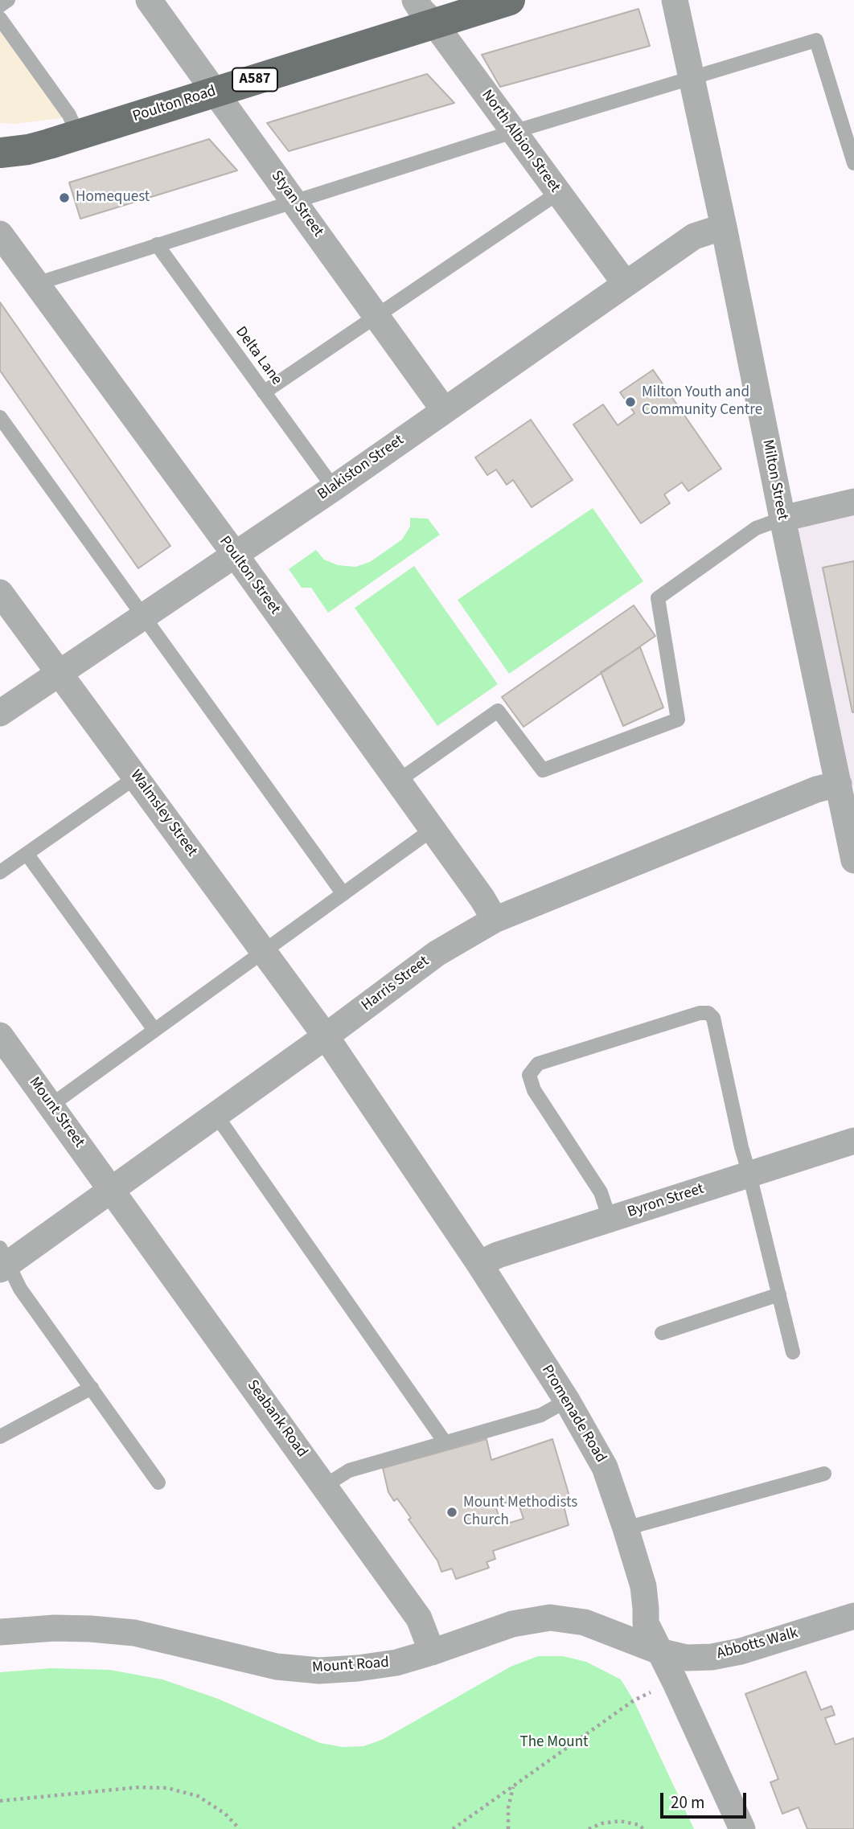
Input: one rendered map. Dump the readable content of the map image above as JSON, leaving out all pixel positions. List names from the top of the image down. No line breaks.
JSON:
{"streets":{"main road":["A587","Poulton Road"],"street":["North Albion Street","Styan Street","Blakiston Street","Milton Street","Poulton Street","Walmsley Street","Harris Street","Mount Street","Byron Street","Promenade Road","Seabank Road","Abbotts Walk","Mount Road"],"lane":["Delta Lane"]},"crossings":[["Poulton Road","North Albion Street"],["Poulton Road","Styan Street"],["North Albion Street","Blakiston Street"],["Styan Street","Blakiston Street"],["Delta Lane","Blakiston Street"],["Blakiston Street","Milton Street"],["Blakiston Street","Poulton Street"],["Blakiston Street","Walmsley Street"],["Milton Street","Harris Street"],["Poulton Street","Harris Street"],["Walmsley Street","Harris Street"],["Walmsley Street","Promenade Road"],["Harris Street","Mount Street"],["Harris Street","Promenade Road"],["Harris Street","Seabank Road"],["Mount Street","Seabank Road"],["Byron Street","Promenade Road"],["Promenade Road","Abbotts Walk"],["Promenade Road","Mount Road"],["Seabank Road","Mount Road"],["Abbotts Walk","Mount Road"]],"parks":["The Mount"],"places":["Homequest","Milton Youth and Community Centre","Mount Methodists Church"],"scale_bar":"20 m"}
